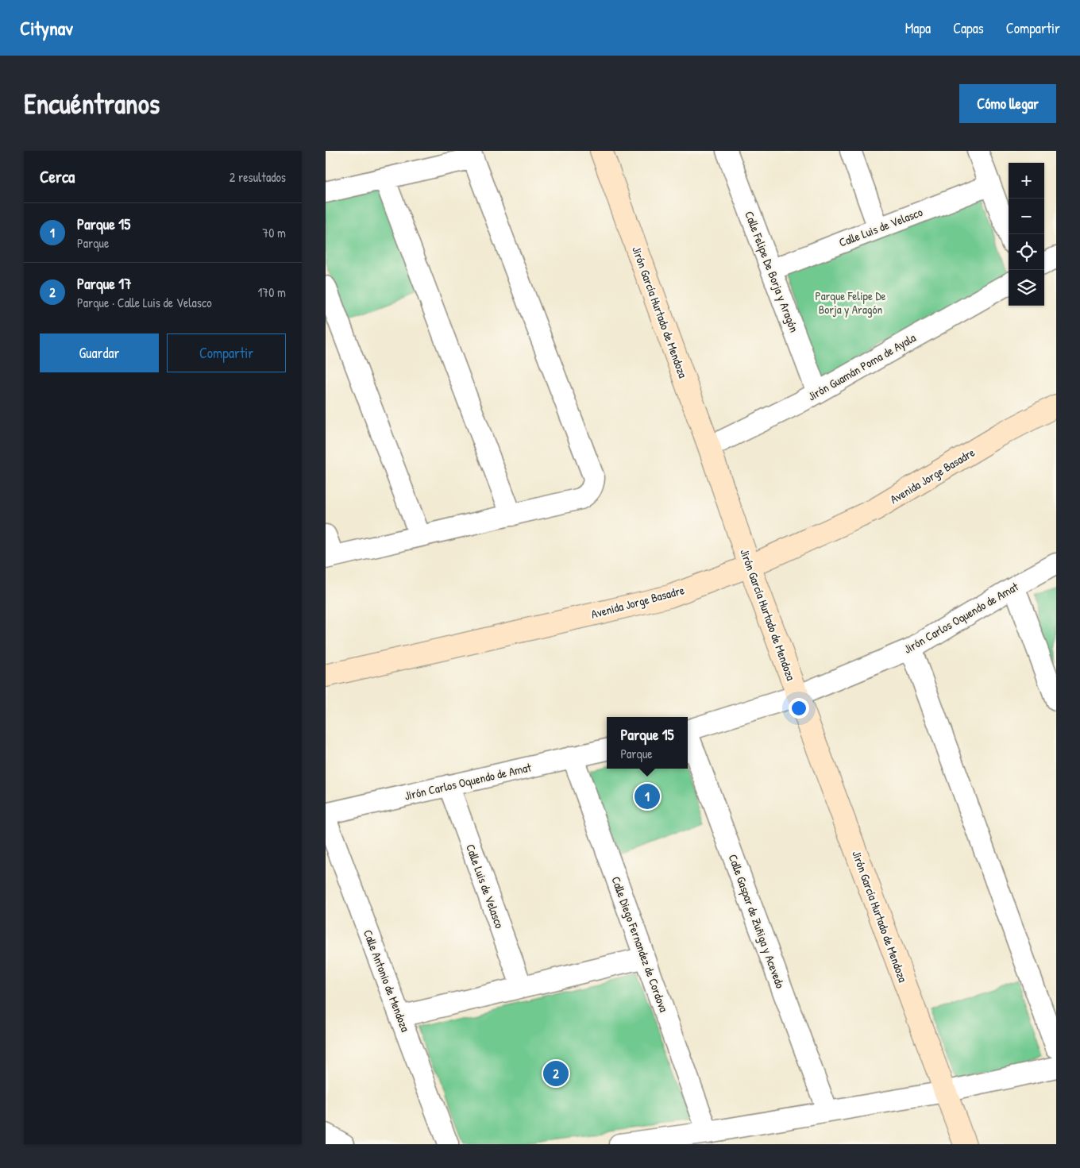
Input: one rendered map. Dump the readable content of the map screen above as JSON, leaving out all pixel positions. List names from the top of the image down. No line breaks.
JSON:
{"streets":{"street":["Calle Luis de Velasco","Calle Felipe De Borja y Aragón","Jirón García Hurtado de Mendoza","Jirón Guamán Poma de Ayala","Avenida Jorge Basadre","Jirón Carlos Oquendo de Amat","Calle Gaspar de Zuñiga y Acevedo","Calle Diego Fernandez de Cordova","Calle Antonio de Mendoza"]},"crossings":[["Calle Luis de Velasco","Calle Felipe De Borja y Aragón"],["Calle Luis de Velasco","Jirón Carlos Oquendo de Amat"],["Calle Felipe De Borja y Aragón","Jirón Guamán Poma de Ayala"],["Jirón García Hurtado de Mendoza","Jirón Guamán Poma de Ayala"],["Jirón García Hurtado de Mendoza","Avenida Jorge Basadre"],["Jirón García Hurtado de Mendoza","Jirón Carlos Oquendo de Amat"],["Jirón Carlos Oquendo de Amat","Calle Diego Fernandez de Cordova"]],"parks":["Parque Felipe De Borja y Aragón"],"page":{"header":"Citynav","nav":["Mapa","Capas","Compartir"],"buttons":["Cómo llegar",["Guardar","Compartir"]],"title":"Encuéntranos","heading":["Cerca","2 resultados"],"map_buttons":["+","−"],"list":[{"mark":"1","name":"Parque 15","note":"Parque","value":"70 m"},{"mark":"2","name":"Parque 17","note":"Parque · Calle Luis de Velasco","value":"170 m"}],"popup":["Parque 15","Parque"],"pins":["1","2"]}}
